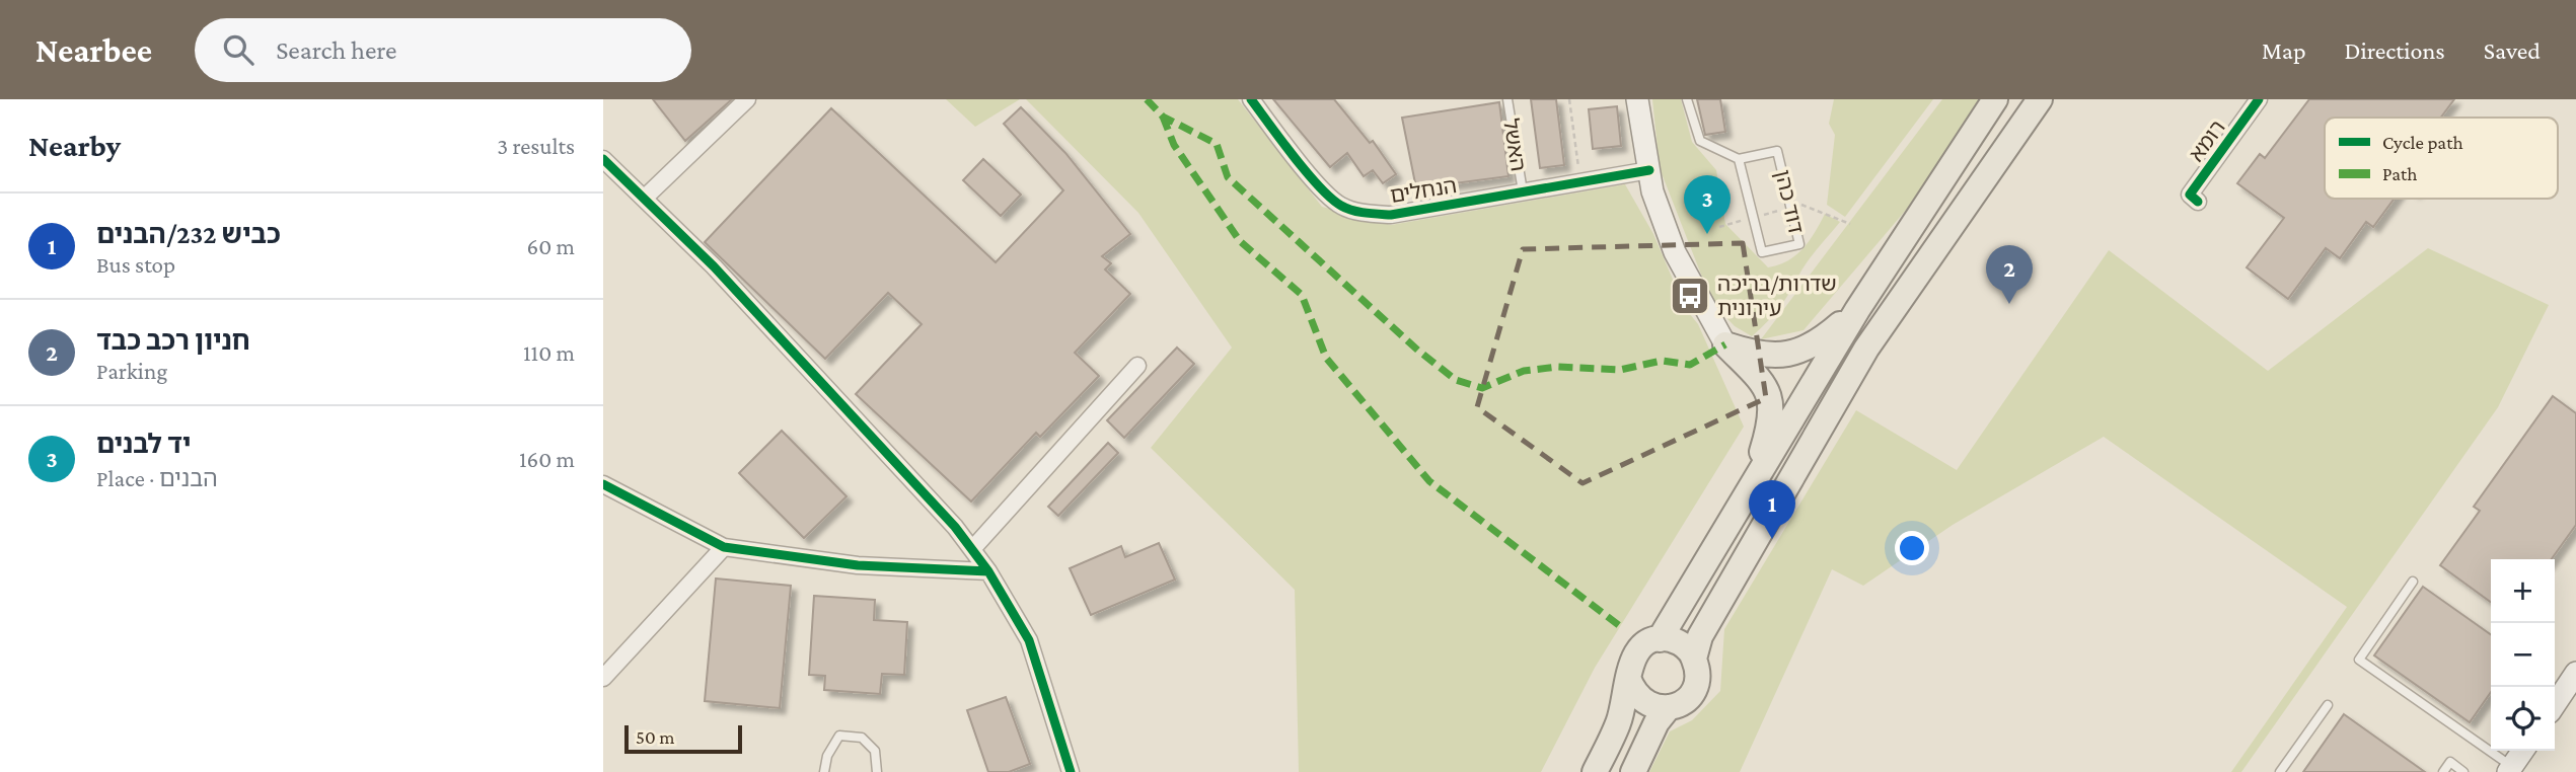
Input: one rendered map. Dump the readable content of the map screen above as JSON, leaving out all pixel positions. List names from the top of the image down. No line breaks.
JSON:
{"streets":{"street":["רומא","הנחלים"],"lane":["האשל","דוד כהן"]},"crossings":[["האשל","הנחלים"]],"places":{"bus stop":["שדרות/בריכה עירונית"]},"legend":["Cycle path","Path"],"scale_bar":"50 m","page":{"header":"Nearbee","search":"Search here","nav":["Map","Directions","Saved"],"heading":["Nearby","3 results"],"pins":["3","2","1"],"list":[{"mark":"1","name":"כביש 232/הבנים","note":"Bus stop","value":"60 m"},{"mark":"2","name":"חניון רכב כבד","note":"Parking","value":"110 m"},{"mark":"3","name":"יד לבנים","note":"Place · הבנים","value":"160 m"}],"map_buttons":["+","−"],"scale":"50 m"}}
